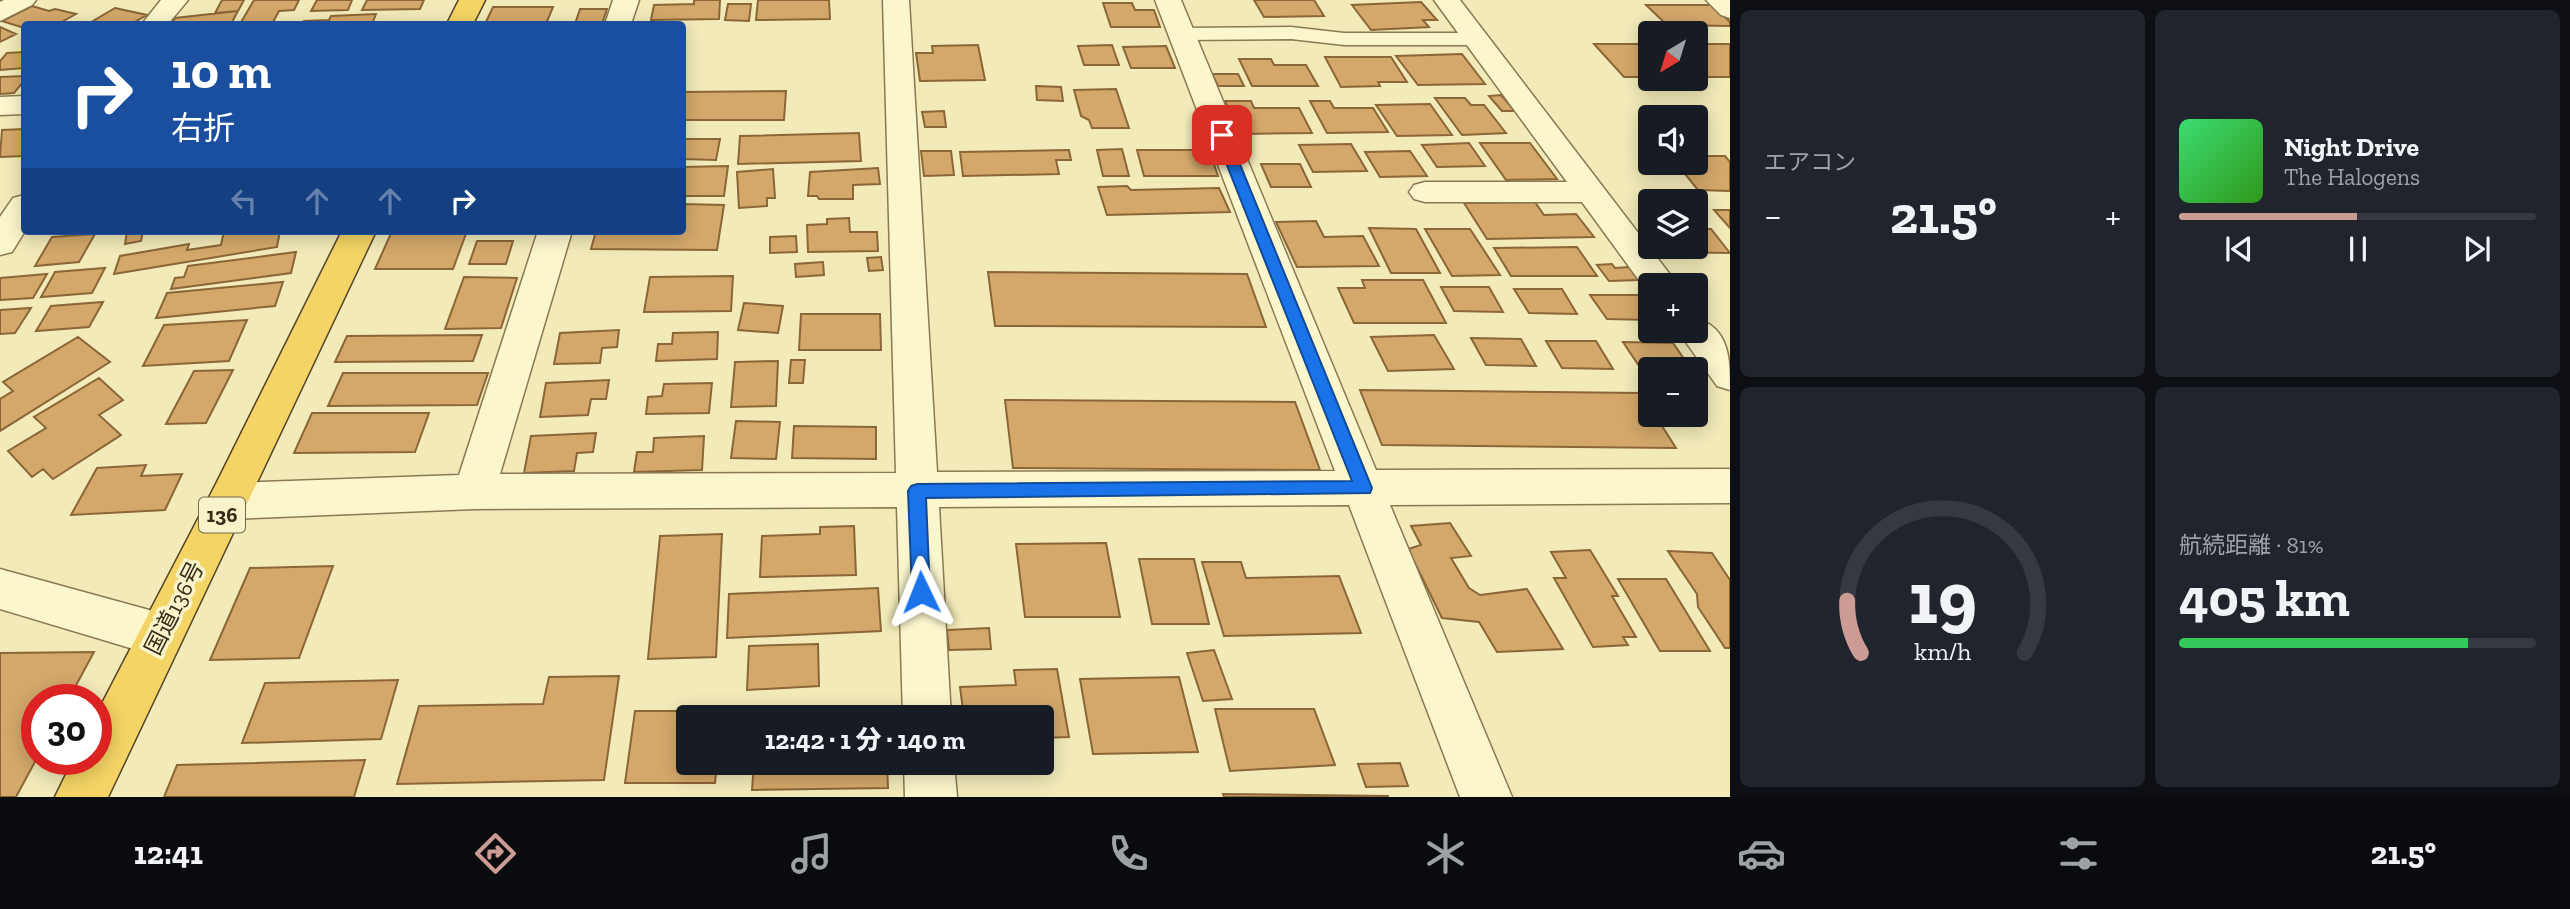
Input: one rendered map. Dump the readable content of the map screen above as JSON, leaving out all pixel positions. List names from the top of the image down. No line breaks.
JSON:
{"streets":{"highway":["136","国道136号"]},"north":"bottom left","page":{"tile":["エアコン",["航続距離 · 81%","405 km"]],"map_buttons":["+","−"],"turn":["10 m","右折"],"song":["Night Drive","The Halogens"],"heat":["−","21.5°","+"],"limit":"30","trip":"12:42 · 1 分 · 140 m","tabs":["12:41","21.5°"],"gauge":["19","km/h"]}}
